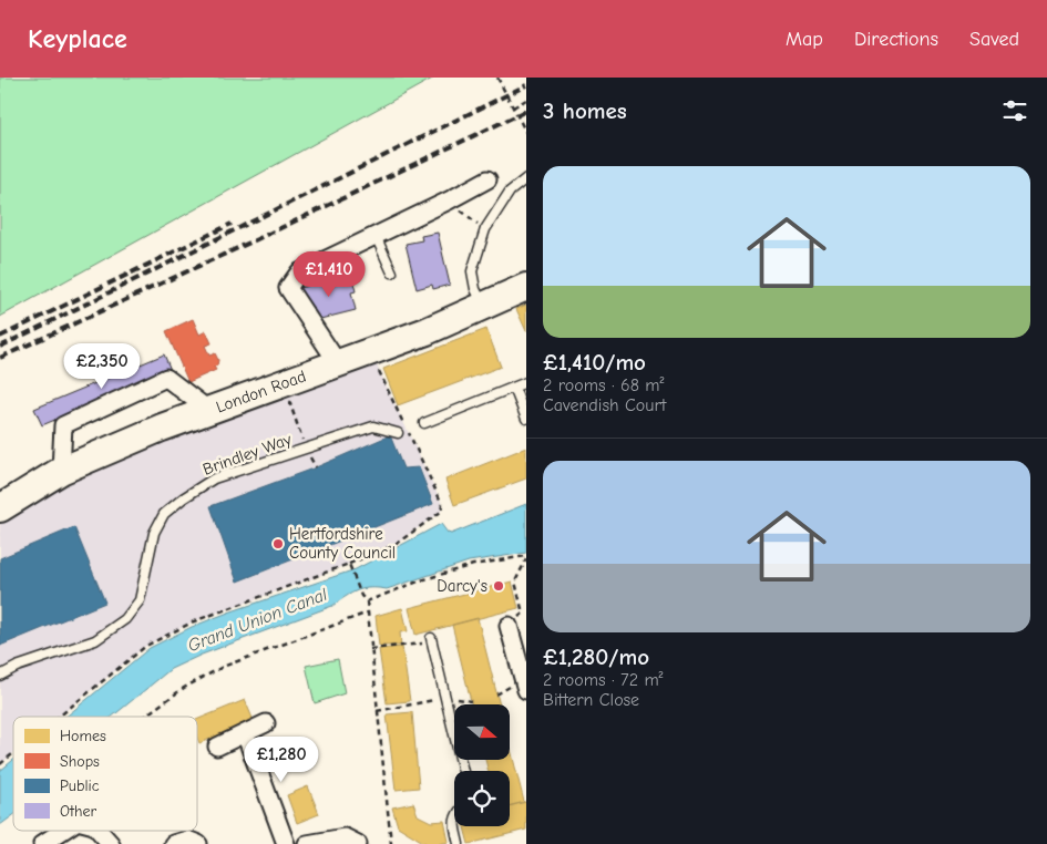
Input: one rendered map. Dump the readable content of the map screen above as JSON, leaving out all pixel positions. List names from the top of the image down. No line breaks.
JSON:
{"streets":{"main road":["London Road"],"lane":["Brindley Way"]},"water":["Grand Union Canal"],"places":["Hertfordshire County Council","Darcy's"],"legend":["Homes","Shops","Public","Other"],"north":"right","page":{"header":"Keyplace","nav":["Map","Directions","Saved"],"heading":"3 homes","list":[{"name":"£1,410/mo","note":"2 rooms · 68 m² · Cavendish Court"},{"name":"£1,280/mo","note":"2 rooms · 72 m² · Bittern Close"}],"price":["£1,410","£2,350","£1,280"]}}
